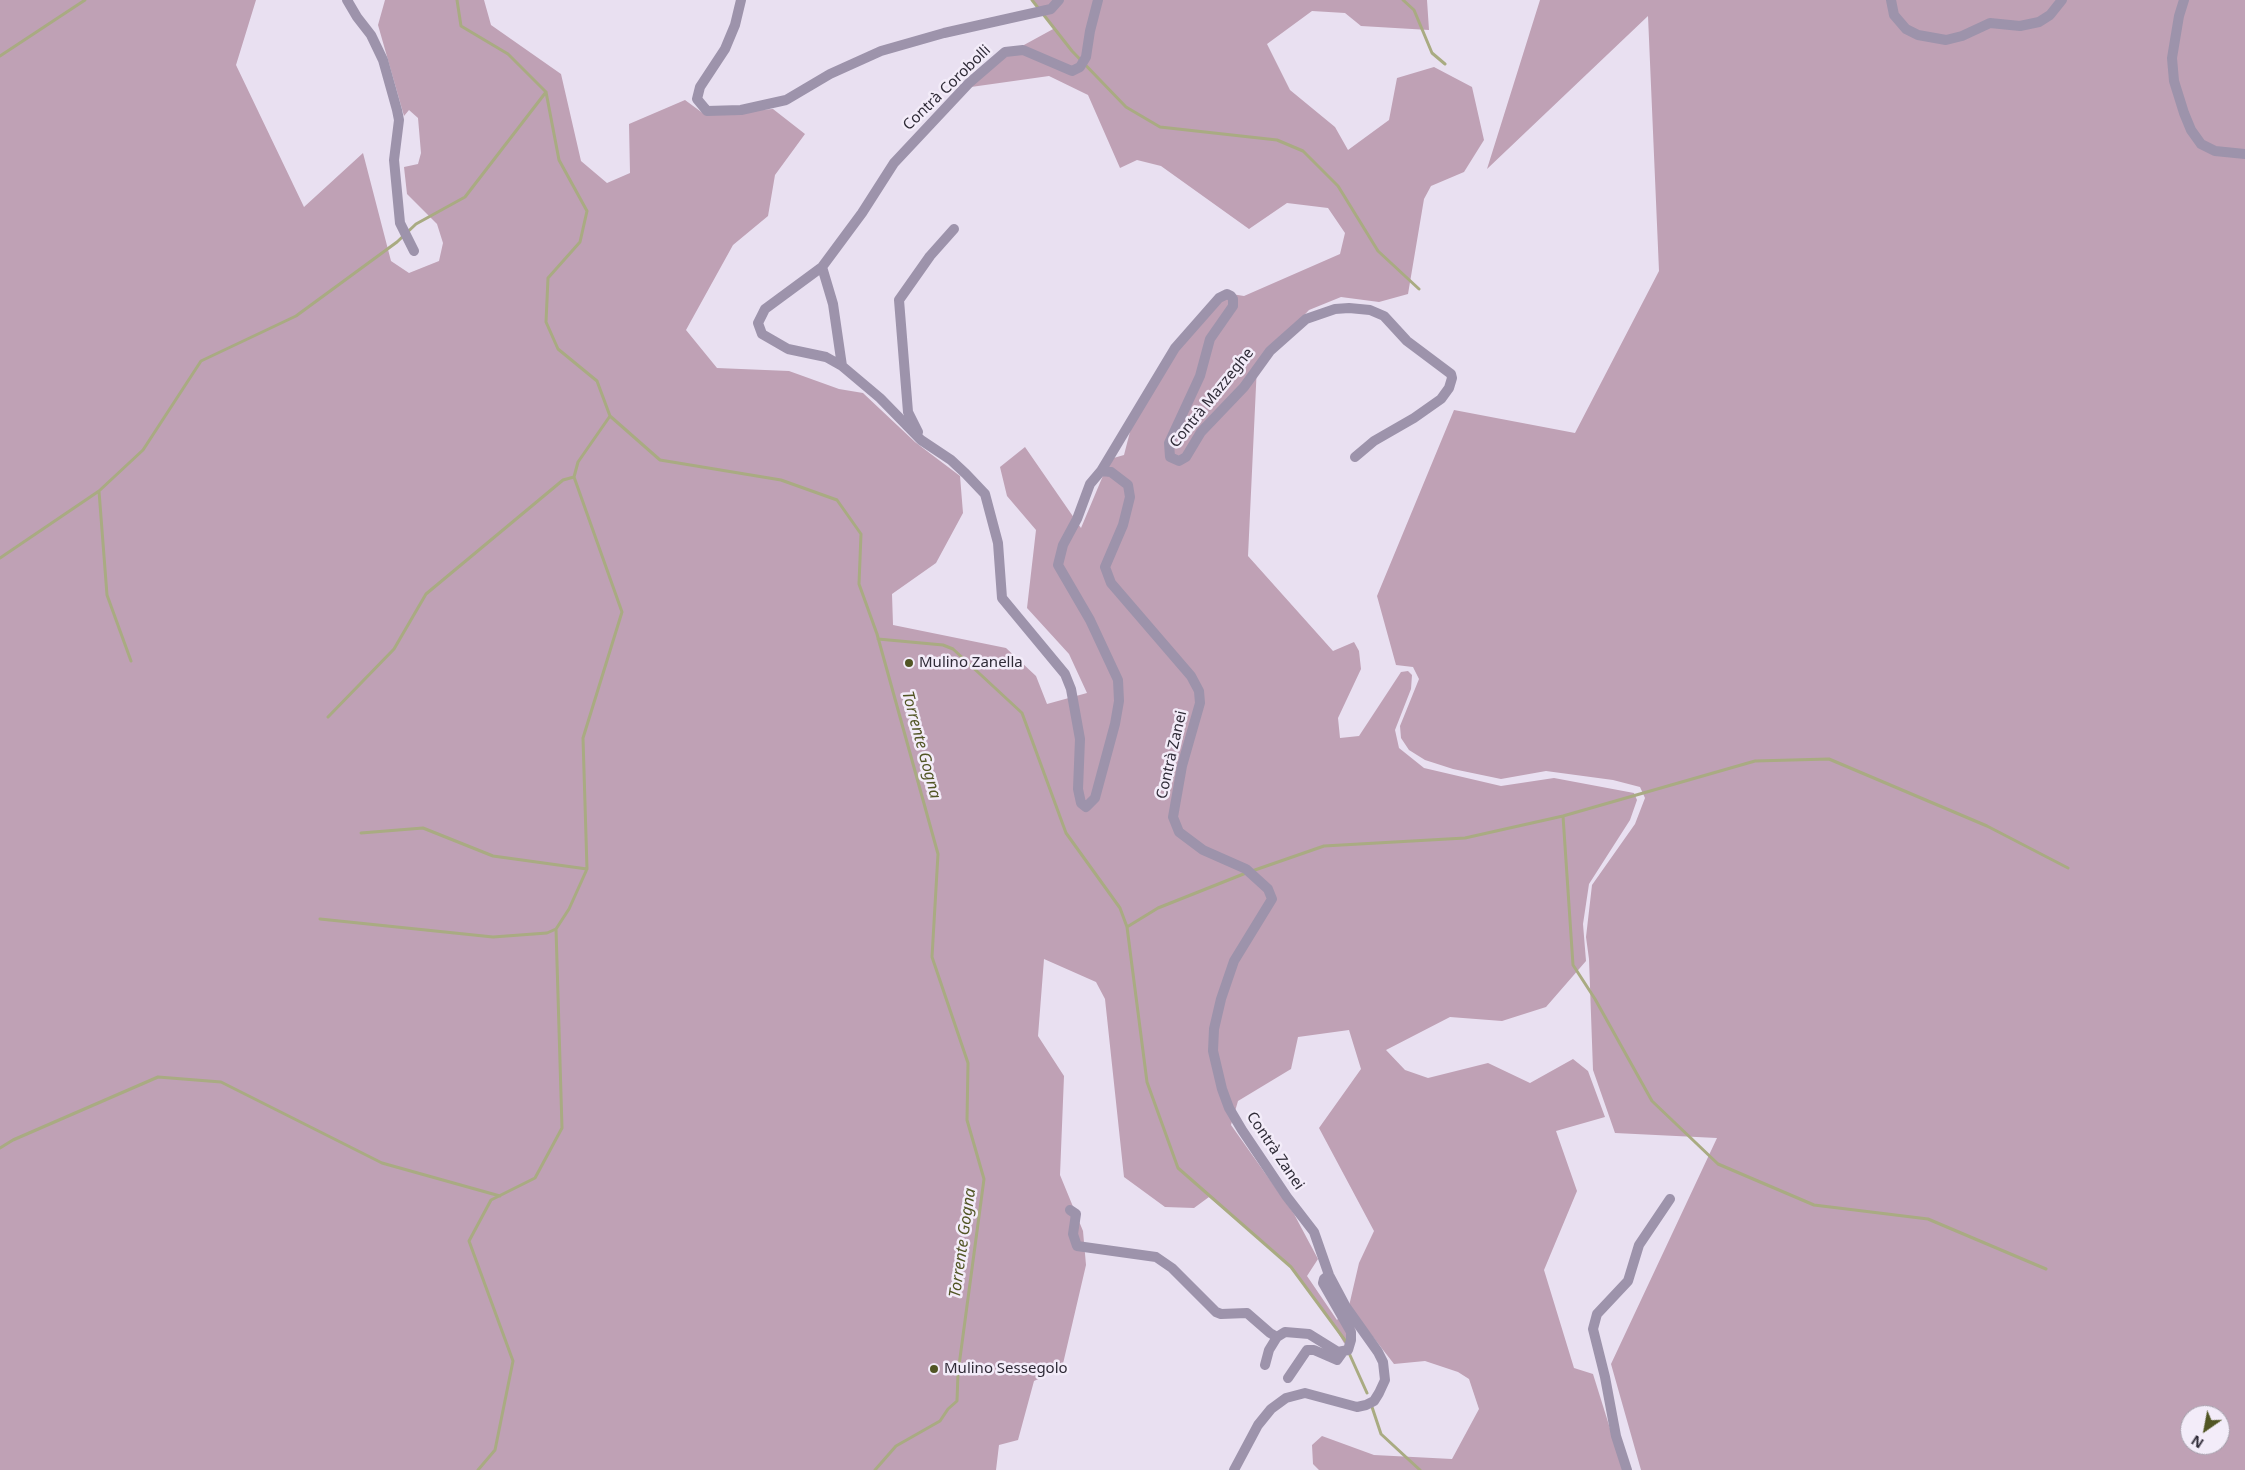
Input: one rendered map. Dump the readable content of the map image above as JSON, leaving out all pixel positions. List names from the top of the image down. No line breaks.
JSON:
{"streets":{"street":["Contrà Corobolli","Contrà Mazzeghe","Contrà Zanei"]},"crossings":[["Contrà Corobolli","Contrà Mazzeghe"],["Contrà Corobolli","Contrà Zanei"],["Contrà Mazzeghe","Contrà Zanei"]],"water":["Torrente Gogna"],"places":["Mulino Zanella","Mulino Sessegolo"],"north":"bottom left"}
